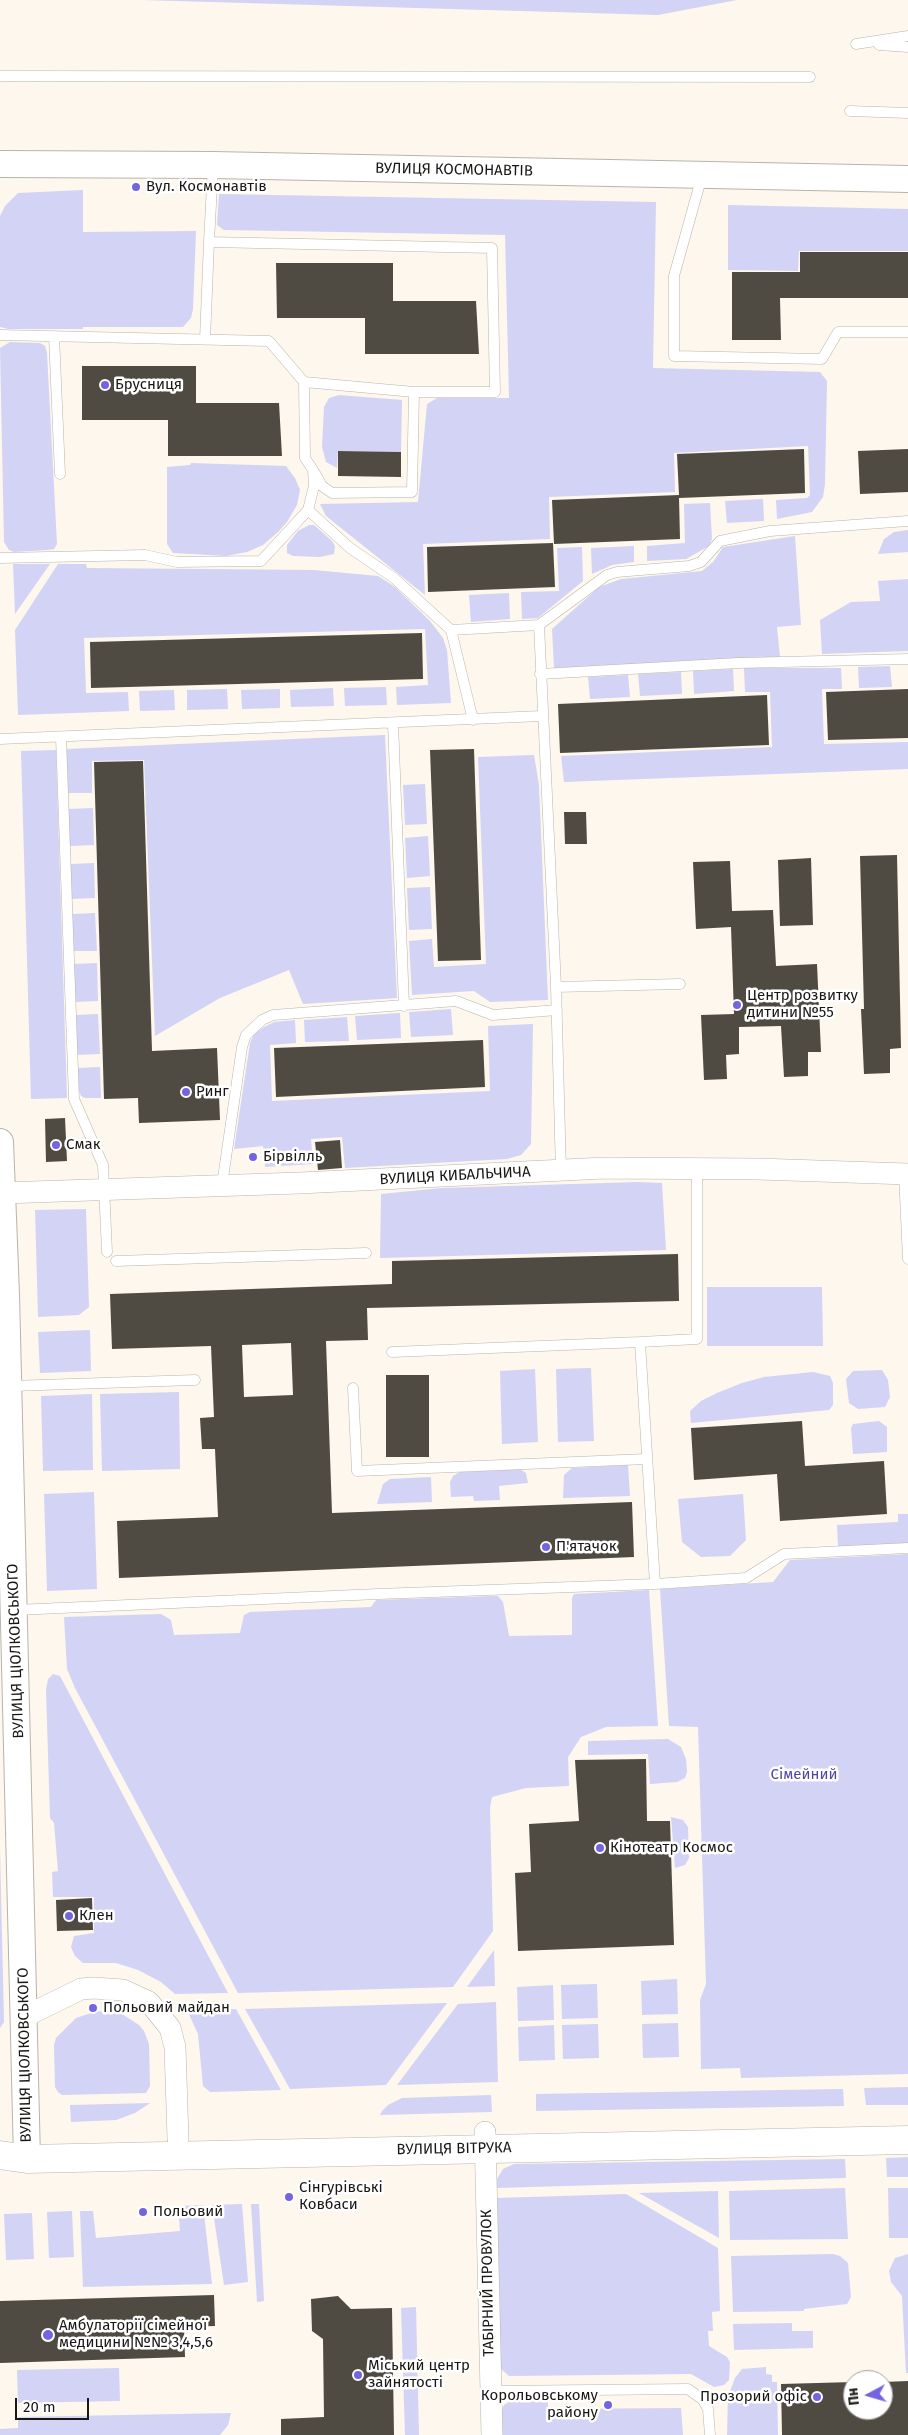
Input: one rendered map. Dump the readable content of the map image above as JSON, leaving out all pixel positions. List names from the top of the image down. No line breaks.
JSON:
{"streets":{"main road":["ВУЛИЦЯ ВІТРУКА"],"street":["ВУЛИЦЯ КОСМОНАВТІВ","ВУЛИЦЯ КИБАЛЬЧИЧА","ВУЛИЦЯ ЦІОЛКОВСЬКОГО","ТАБІРНИЙ ПРОВУЛОК"]},"crossings":[["ВУЛИЦЯ КИБАЛЬЧИЧА","ВУЛИЦЯ ЦІОЛКОВСЬКОГО"],["ВУЛИЦЯ ЦІОЛКОВСЬКОГО","ВУЛИЦЯ ВІТРУКА"],["ВУЛИЦЯ ВІТРУКА","ТАБІРНИЙ ПРОВУЛОК"]],"parks":["Сімейний"],"places":["Вул. Космонавтів","Брусниця","Центр розвитку дитини №55","Ринг","Смак","Бірвілль","П'ятачок","Кінотеатр Космос","Клен","Польовий майдан","Сінгурівські Ковбаси","Польовий","Амбулаторії сімейної медицини №№ 3,4,5,6","Міський центр зайнятості","Прозорий офіс","Корольовському району"],"scale_bar":"20 m","north":"left"}
